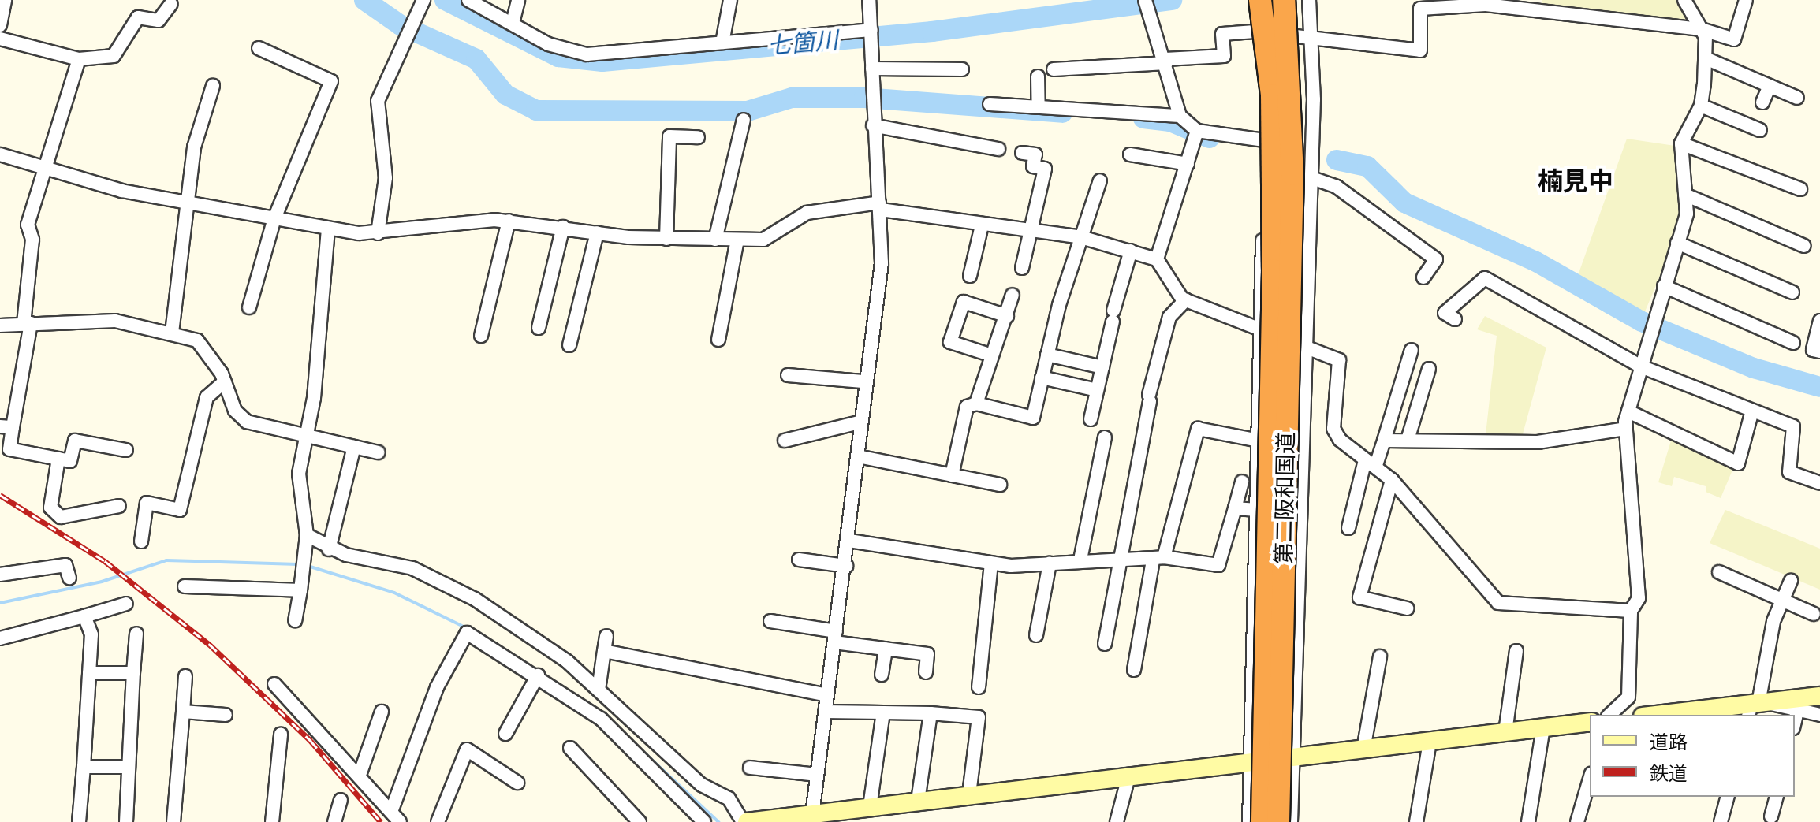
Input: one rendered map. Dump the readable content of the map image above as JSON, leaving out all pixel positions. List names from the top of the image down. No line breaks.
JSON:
{"streets":{"highway":["第二阪和国道"]},"districts":["楠見中"],"water":["七箇川"],"legend":["道路","鉄道"]}
